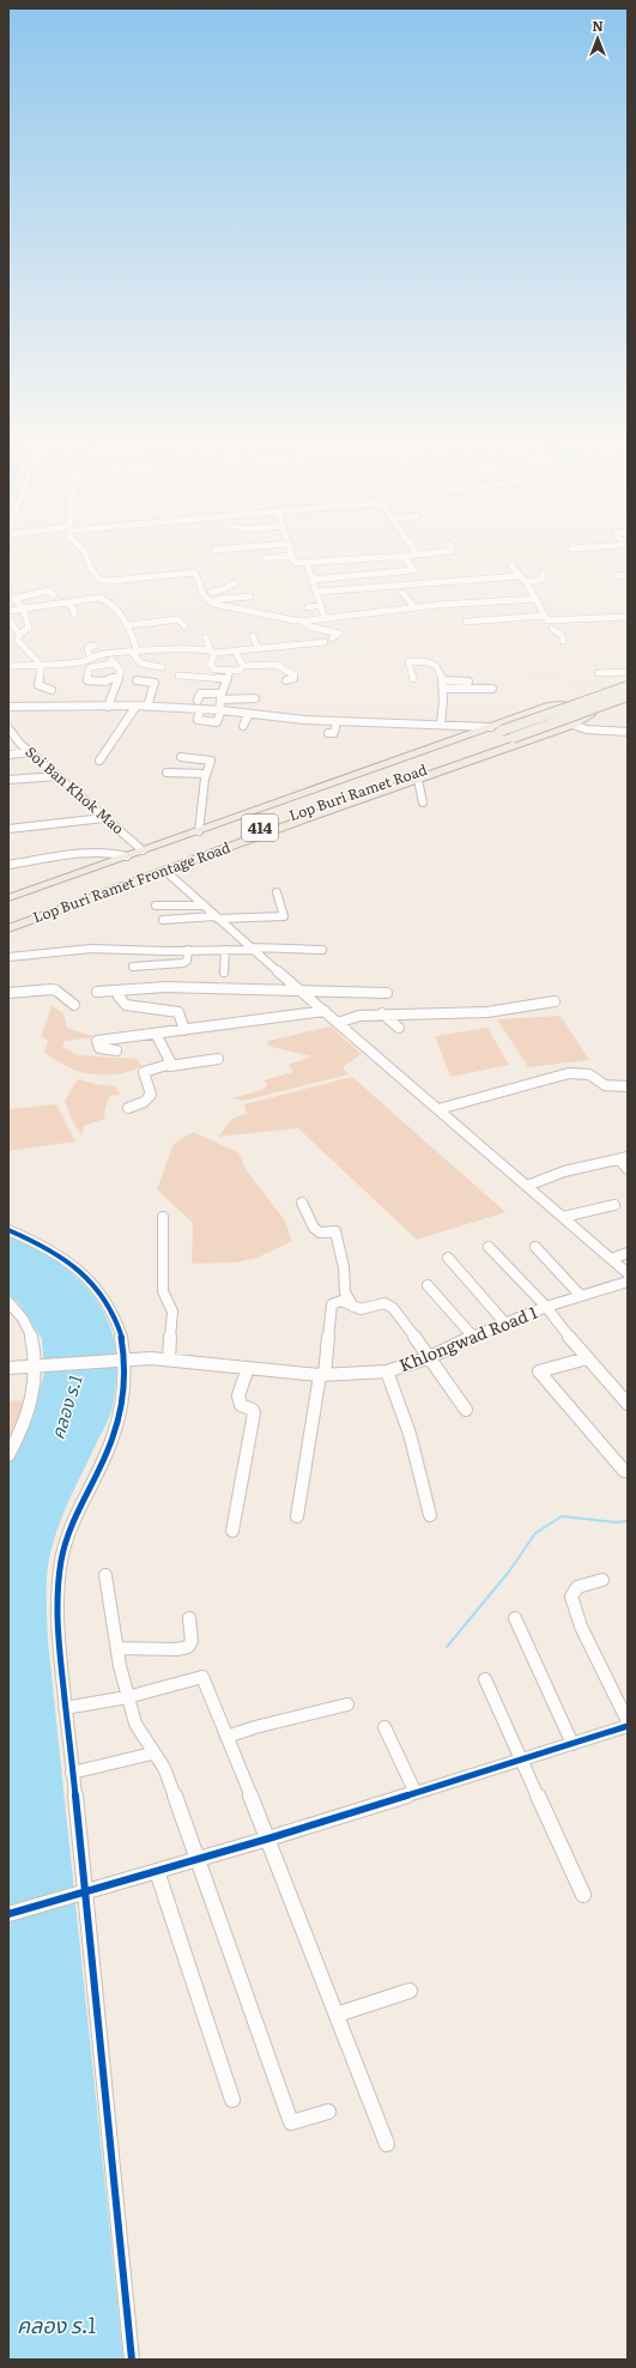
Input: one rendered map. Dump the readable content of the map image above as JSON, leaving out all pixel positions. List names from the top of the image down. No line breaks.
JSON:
{"streets":{"main road":["Lop Buri Ramet Road","414","Lop Buri Ramet Frontage Road"],"street":["Soi Ban Khok Mao","Khlongwad Road 1"]},"crossings":[["Soi Ban Khok Mao","Lop Buri Ramet Frontage Road"]],"water":["คลอง ร.1"],"north":"top"}
